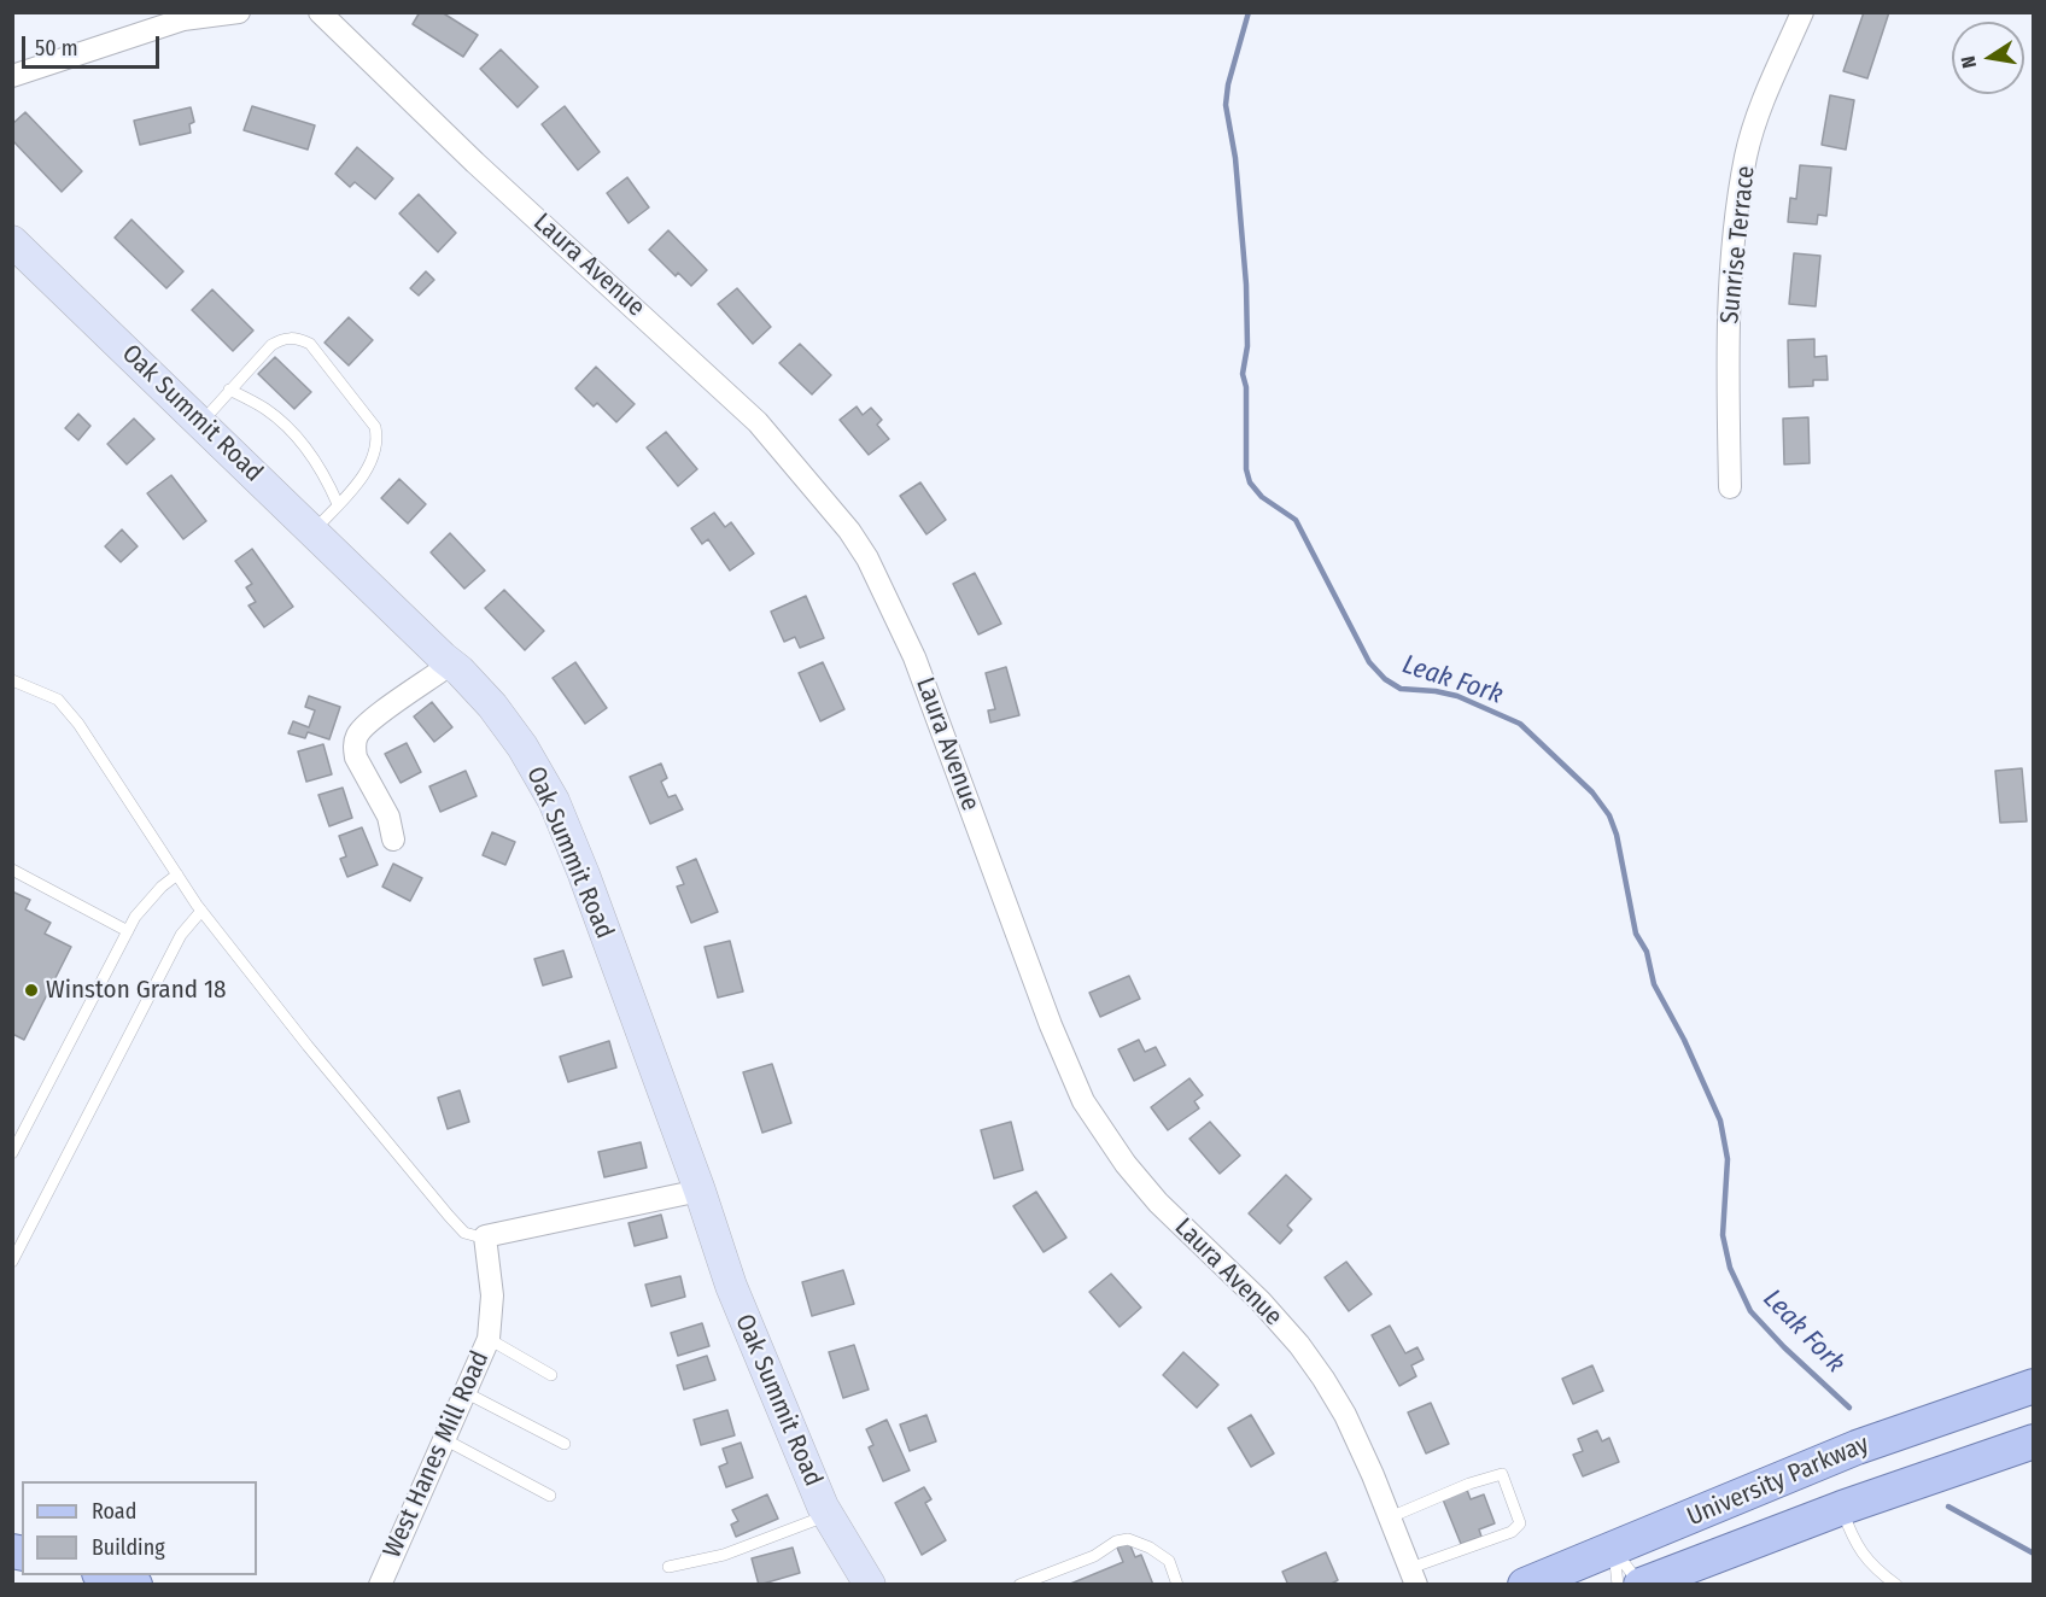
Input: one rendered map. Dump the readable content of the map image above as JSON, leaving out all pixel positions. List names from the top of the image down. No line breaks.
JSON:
{"streets":{"main road":["Oak Summit Road","University Parkway"],"street":["Sunrise Terrace","Laura Avenue","West Hanes Mill Road"]},"water":["Leak Fork"],"places":["Winston Grand 18"],"legend":["Road","Building"],"scale_bar":"50 m","north":"left"}
